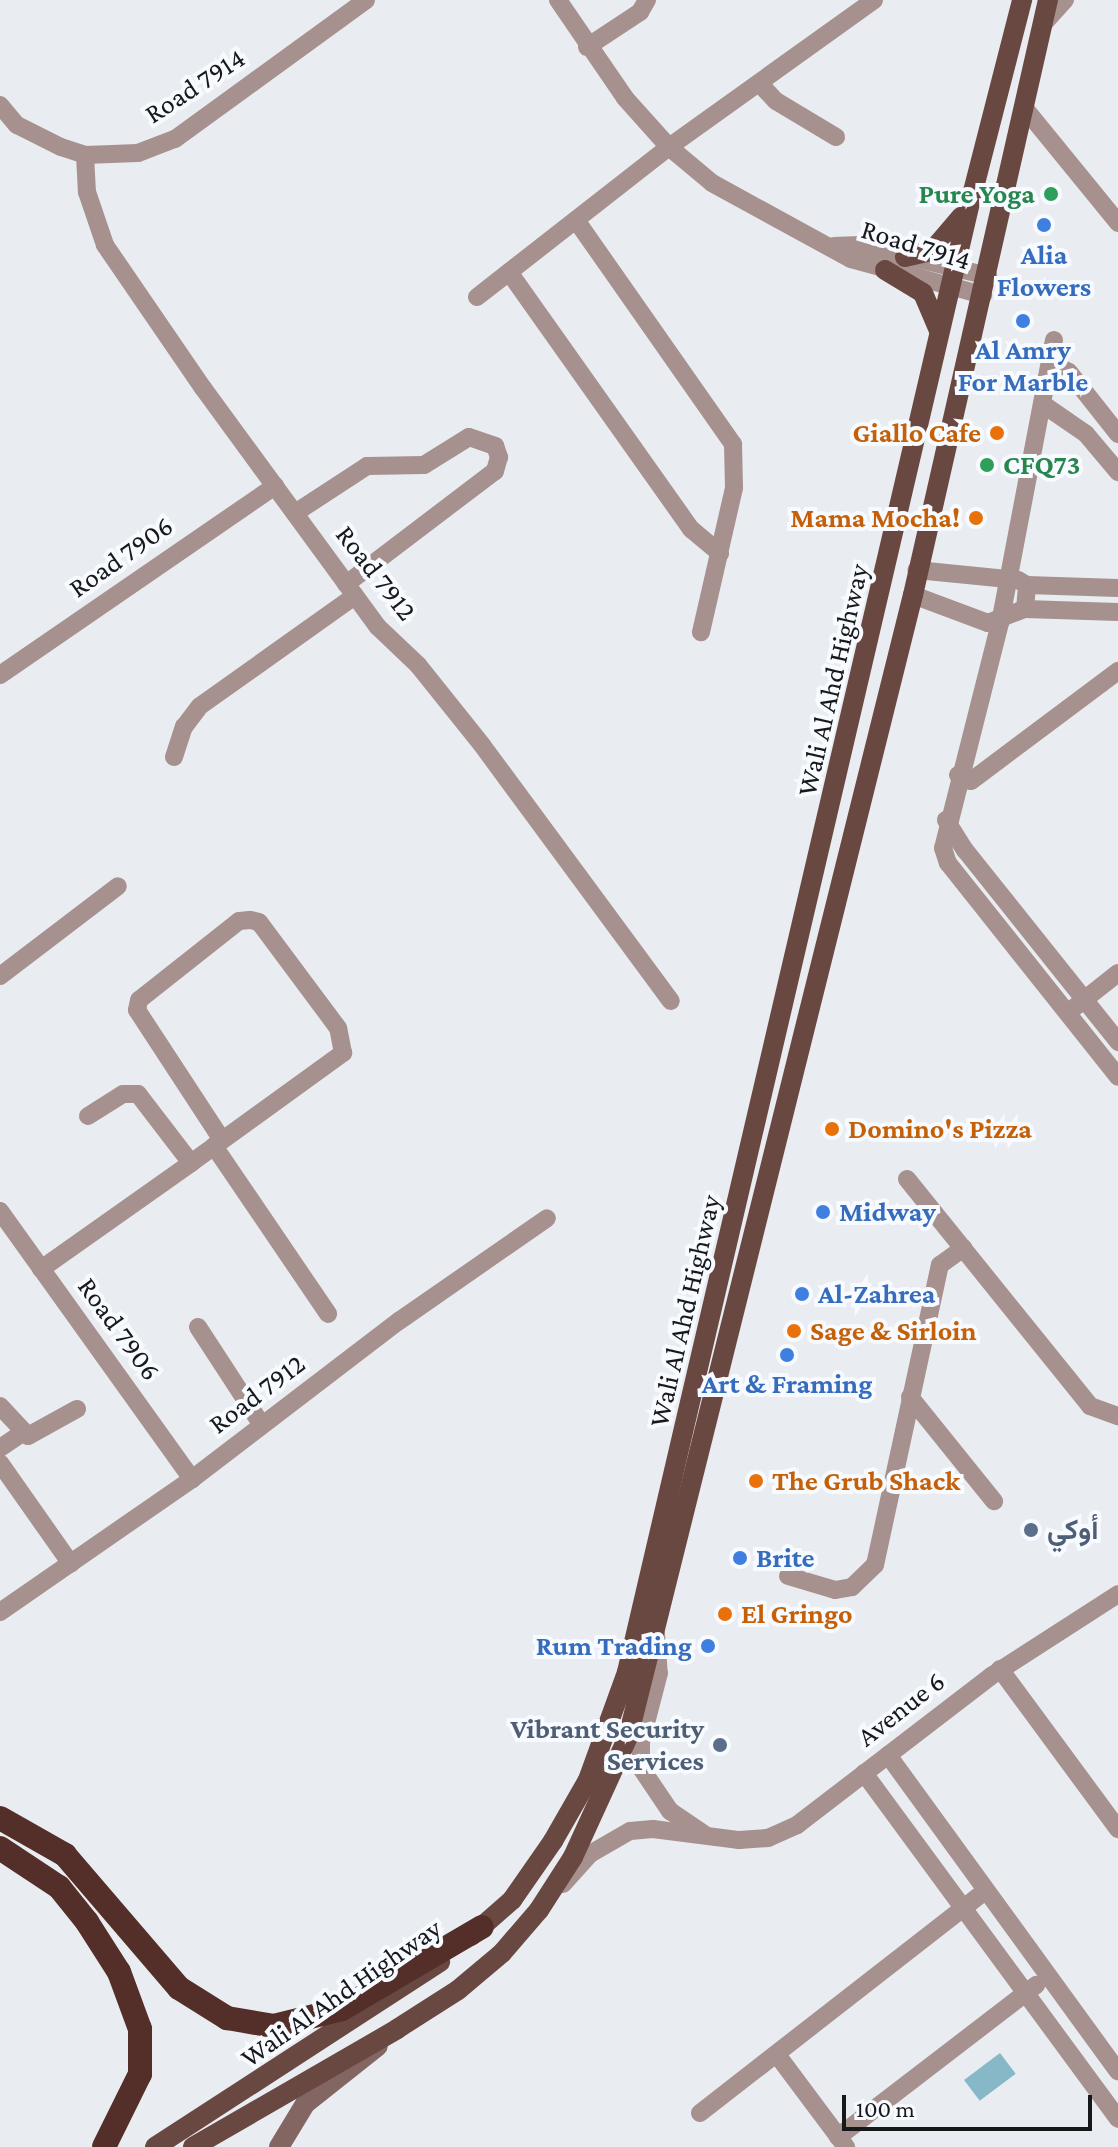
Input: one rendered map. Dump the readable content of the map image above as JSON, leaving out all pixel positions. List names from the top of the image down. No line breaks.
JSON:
{"streets":{"main road":["Wali Al Ahd Highway"],"street":["Road 7914","Road 7906","Road 7912","Avenue 6"]},"crossings":[["Road 7914","Road 7912"],["Road 7914","Wali Al Ahd Highway"],["Road 7906","Road 7912"],["Wali Al Ahd Highway","Avenue 6"]],"places":["Pure Yoga","Alia Flowers","Al Amry For Marble","Giallo Cafe","CFQ73","Mama Mocha!","Domino's Pizza","Midway","Al-Zahrea","Sage & Sirloin","Art & Framing","The Grub Shack","أوكي","Brite","El Gringo","Rum Trading","Vibrant Security Services"],"scale_bar":"100 m"}
